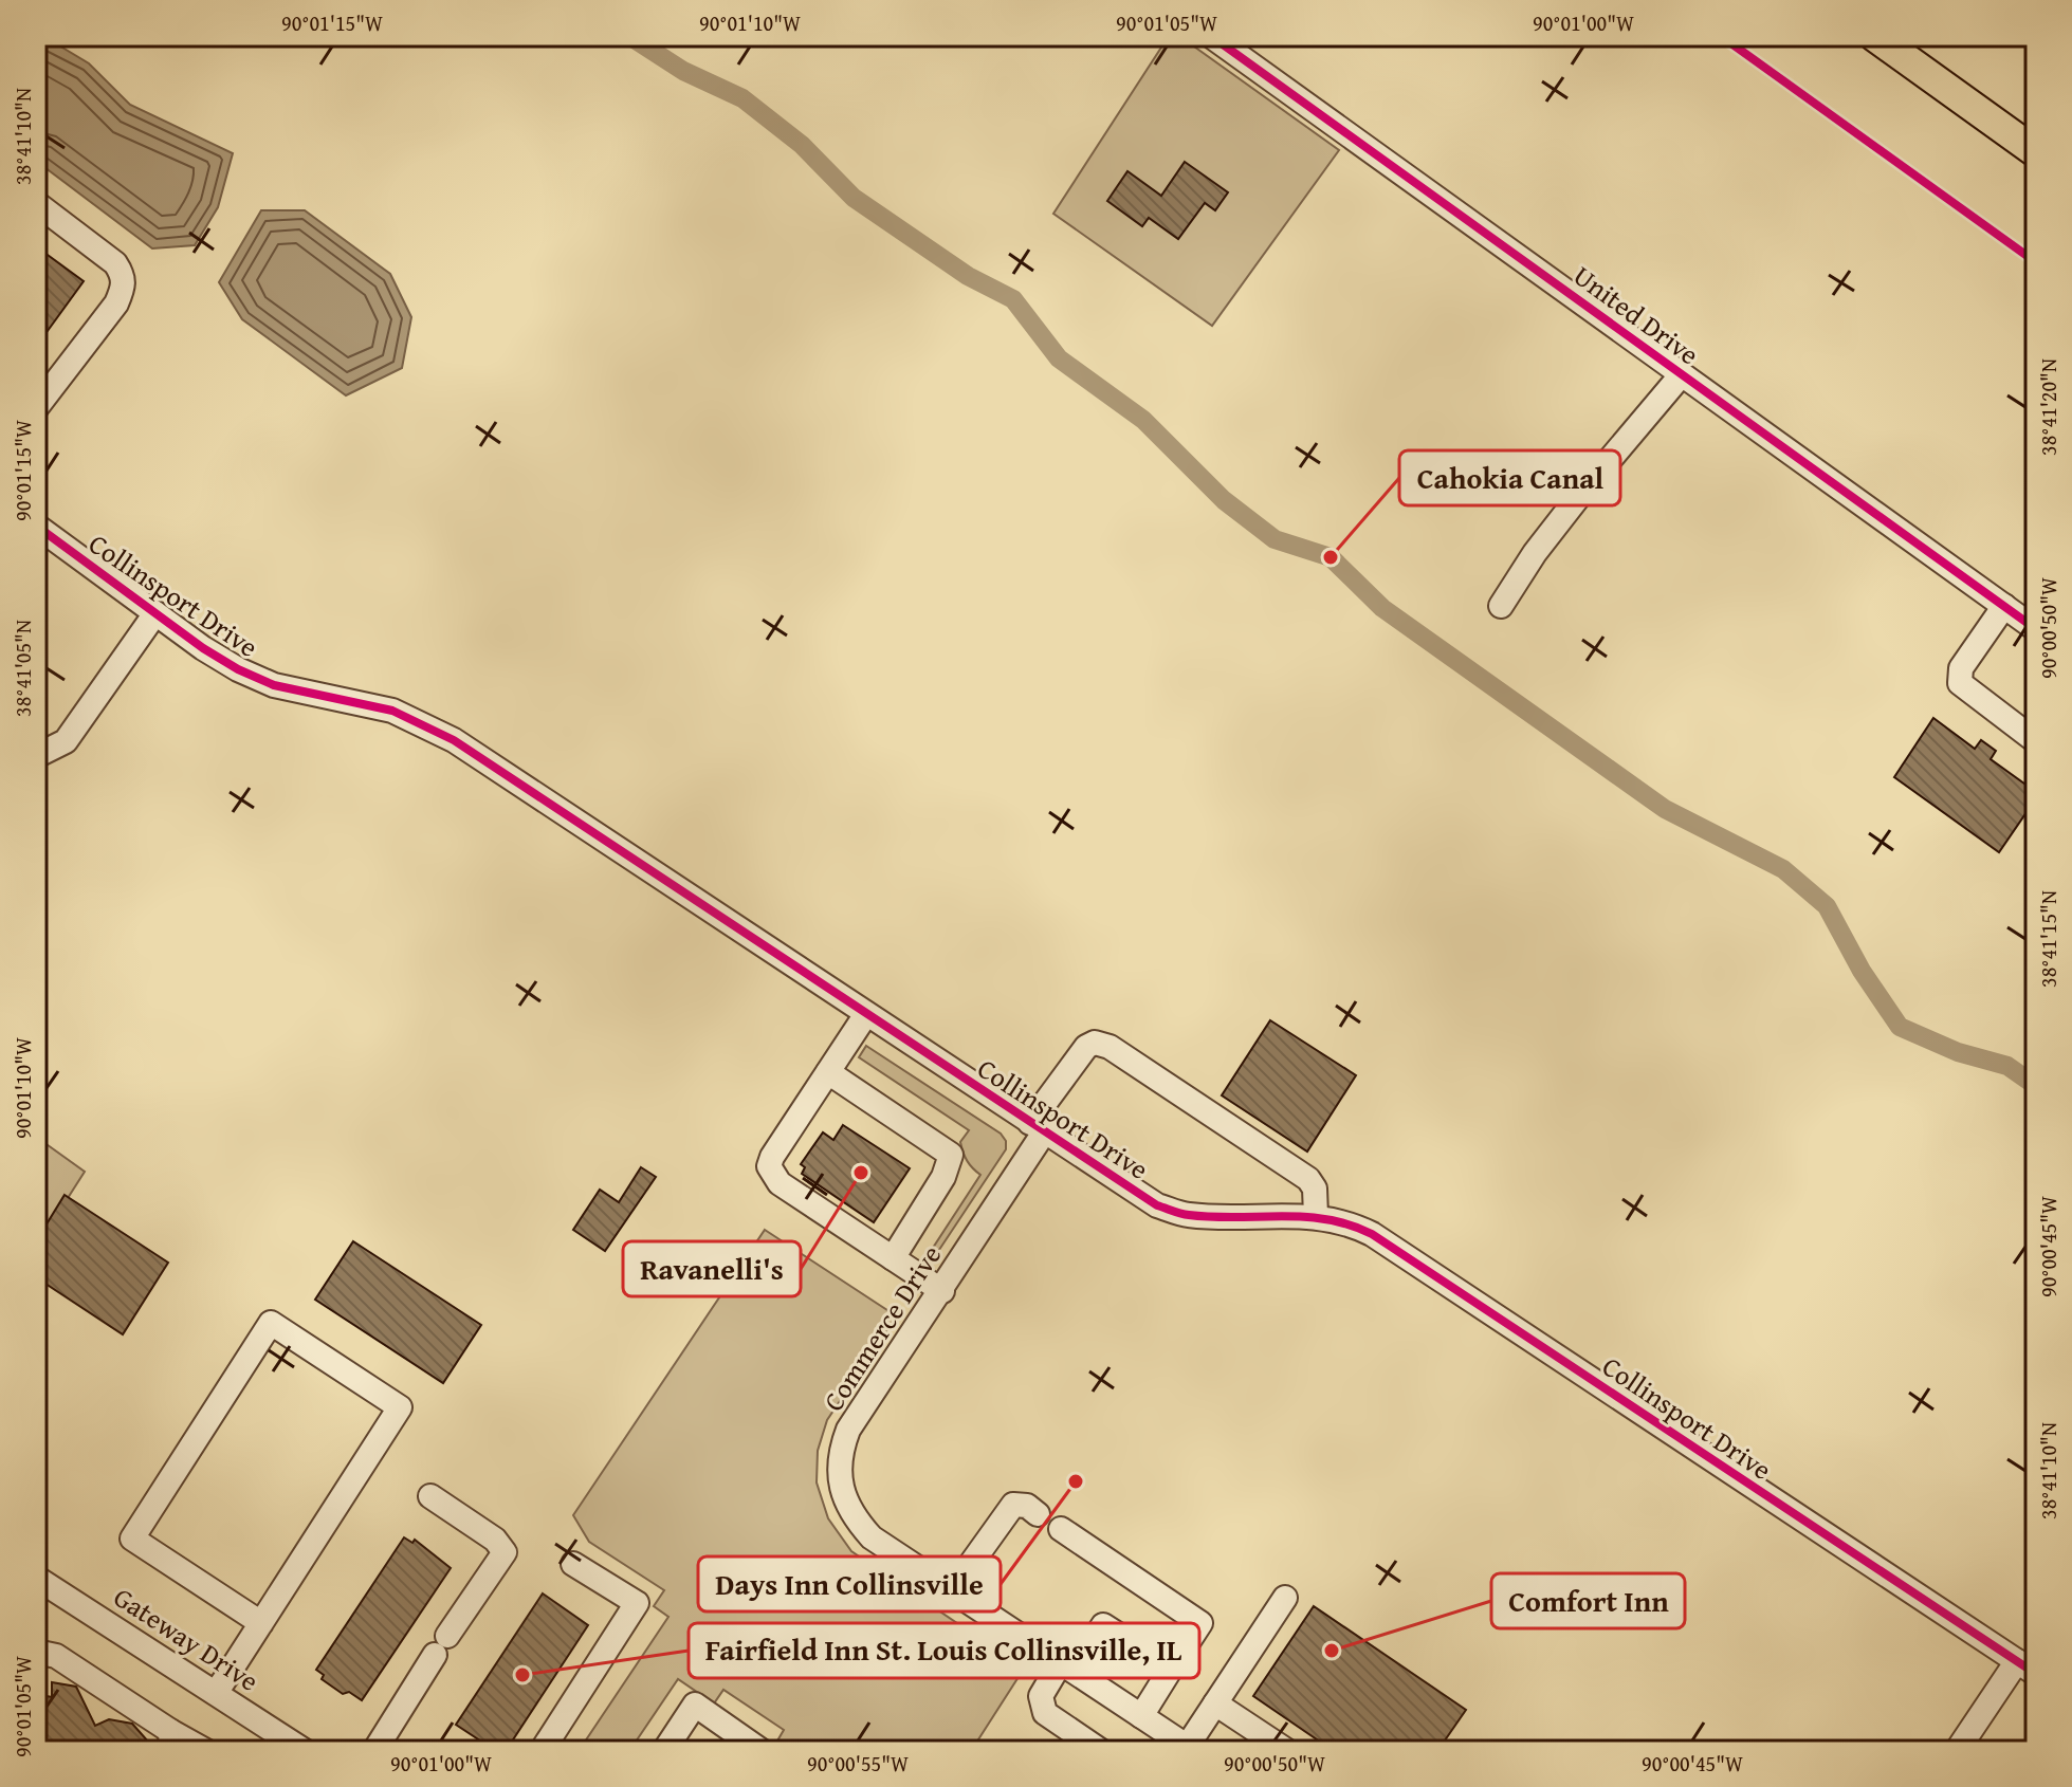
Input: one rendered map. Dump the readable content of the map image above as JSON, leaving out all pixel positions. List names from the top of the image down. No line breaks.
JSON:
{"streets":{"street":["United Drive","Collinsport Drive","Commerce Drive","Gateway Drive"]},"crossings":[["Collinsport Drive","Commerce Drive"]],"places":["Cahokia Canal","Ravanelli's","Days Inn Collinsville","Comfort Inn","Fairfield Inn St. Louis Collinsville, IL"],"coordinates":["90°01'15\"W","90°01'10\"W","90°01'05\"W","90°01'00\"W","38°41'10\"N","38°41'20\"N","90°00'50\"W","38°41'05\"N","38°41'15\"N","90°00'45\"W","90°00'55\"W"]}
